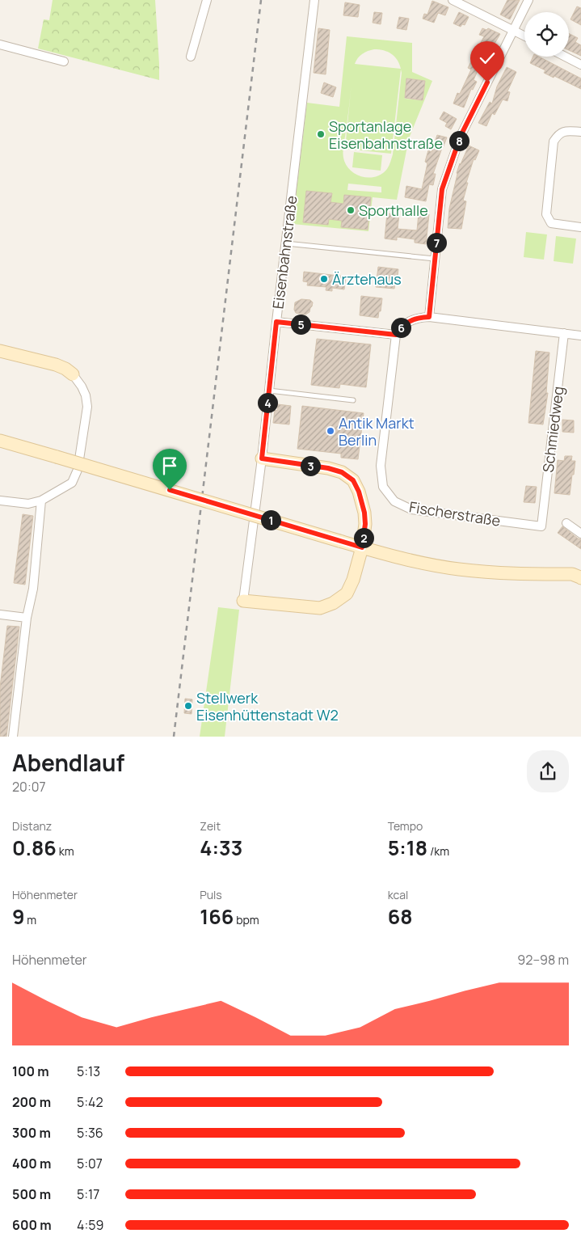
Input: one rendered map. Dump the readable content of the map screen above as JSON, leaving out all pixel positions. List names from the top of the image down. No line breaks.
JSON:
{"streets":{"street":["Eisenbahnstraße","Schmiedweg","Fischerstraße"]},"crossings":[["Schmiedweg","Fischerstraße"]],"places":["Sportanlage Eisenbahnstraße","Sporthalle","Ärztehaus","Antik Markt Berlin","Stellwerk Eisenhüttenstadt W2"],"page":{"pins":["8","7","5","6","4","3","1","2"],"heading":["Abendlauf","20:07"],"stats":[["Distanz","0.86 km"],["Zeit","4:33"],["Tempo","5:18 /km"],["Höhenmeter","9 m"],["Puls","166 bpm"],["kcal","68"]],"chart":["Höhenmeter","92–98 m"],"list":[{"name":"100 m","note":"5:13"},{"name":"200 m","note":"5:42"},{"name":"300 m","note":"5:36"},{"name":"400 m","note":"5:07"},{"name":"500 m","note":"5:17"},{"name":"600 m","note":"4:59"}]}}
